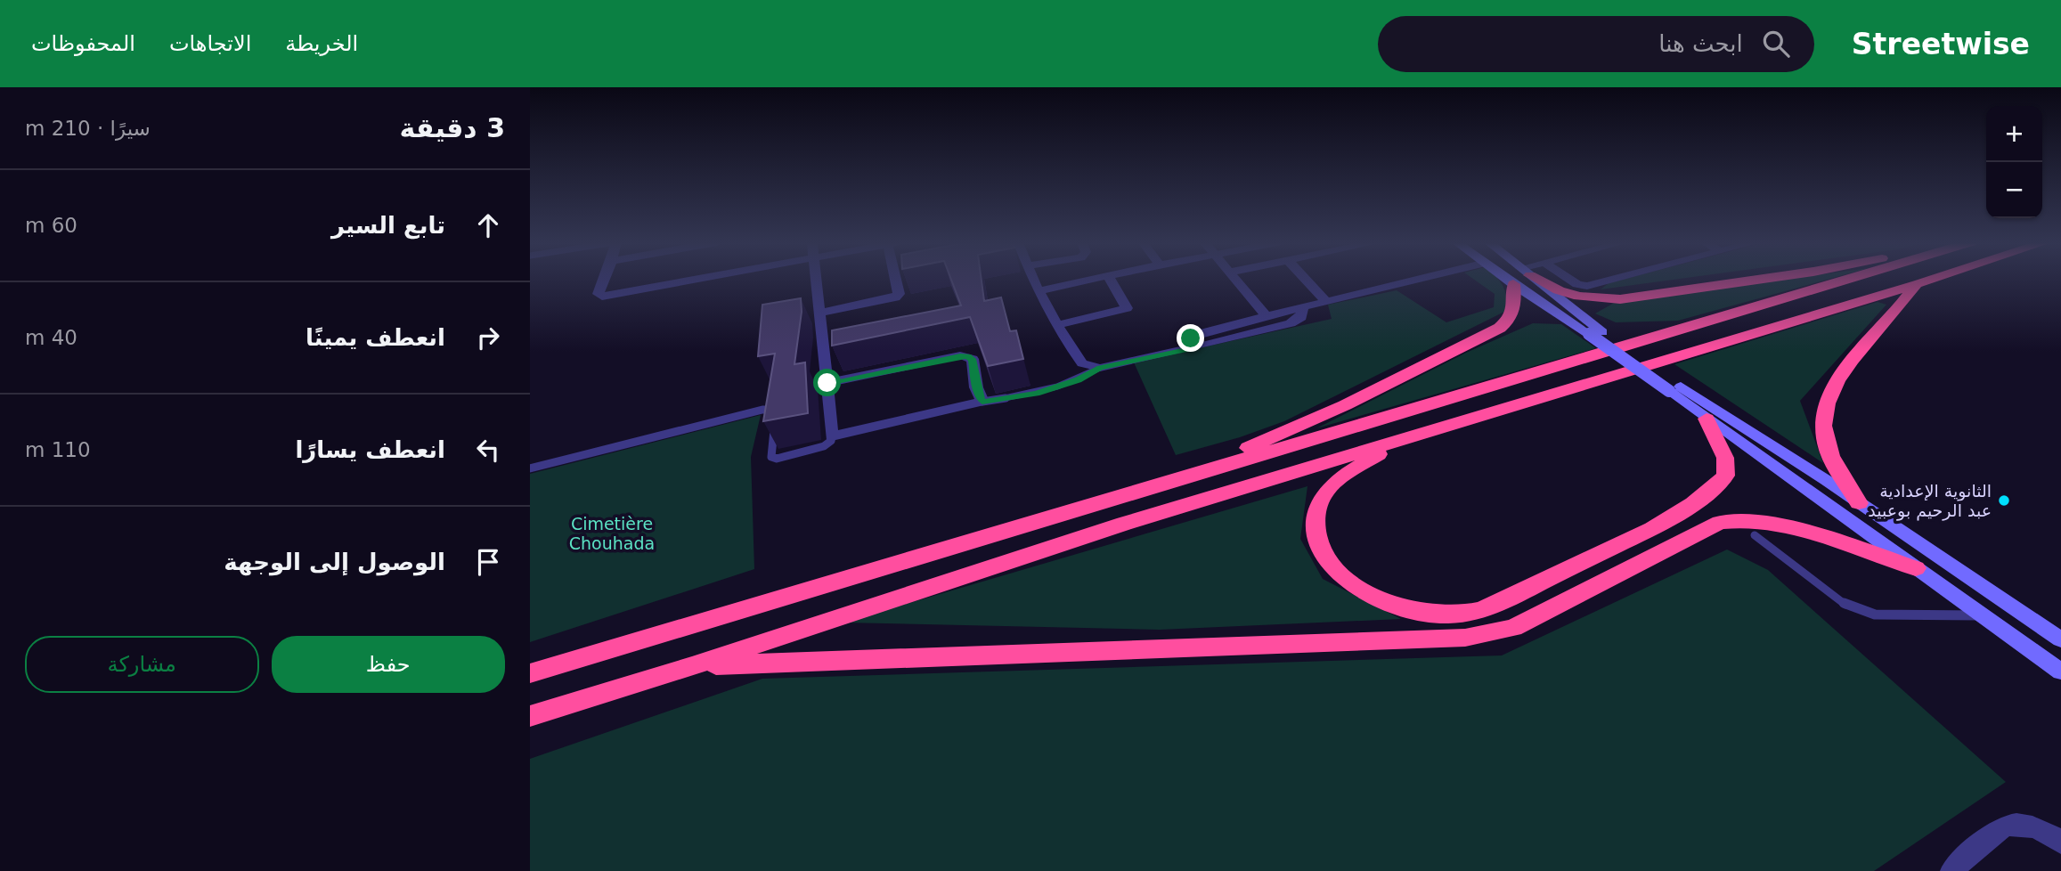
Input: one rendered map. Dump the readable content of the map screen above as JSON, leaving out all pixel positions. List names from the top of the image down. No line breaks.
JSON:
{"parks":["Cimetière Chouhada"],"places":["الثانوية الإعدادية عبد الرحيم بوعبيد"],"page":{"header":"Streetwise","search":"ابحث هنا","nav":["الخريطة","الاتجاهات","المحفوظات"],"heading":["3 دقيقة","سيرًا · 210 m"],"map_buttons":["+","−"],"list":[["تابع السير","60 m"],["انعطف يمينًا","40 m"],["انعطف يسارًا","110 m"],"الوصول إلى الوجهة"],"buttons":["حفظ","مشاركة"]}}
